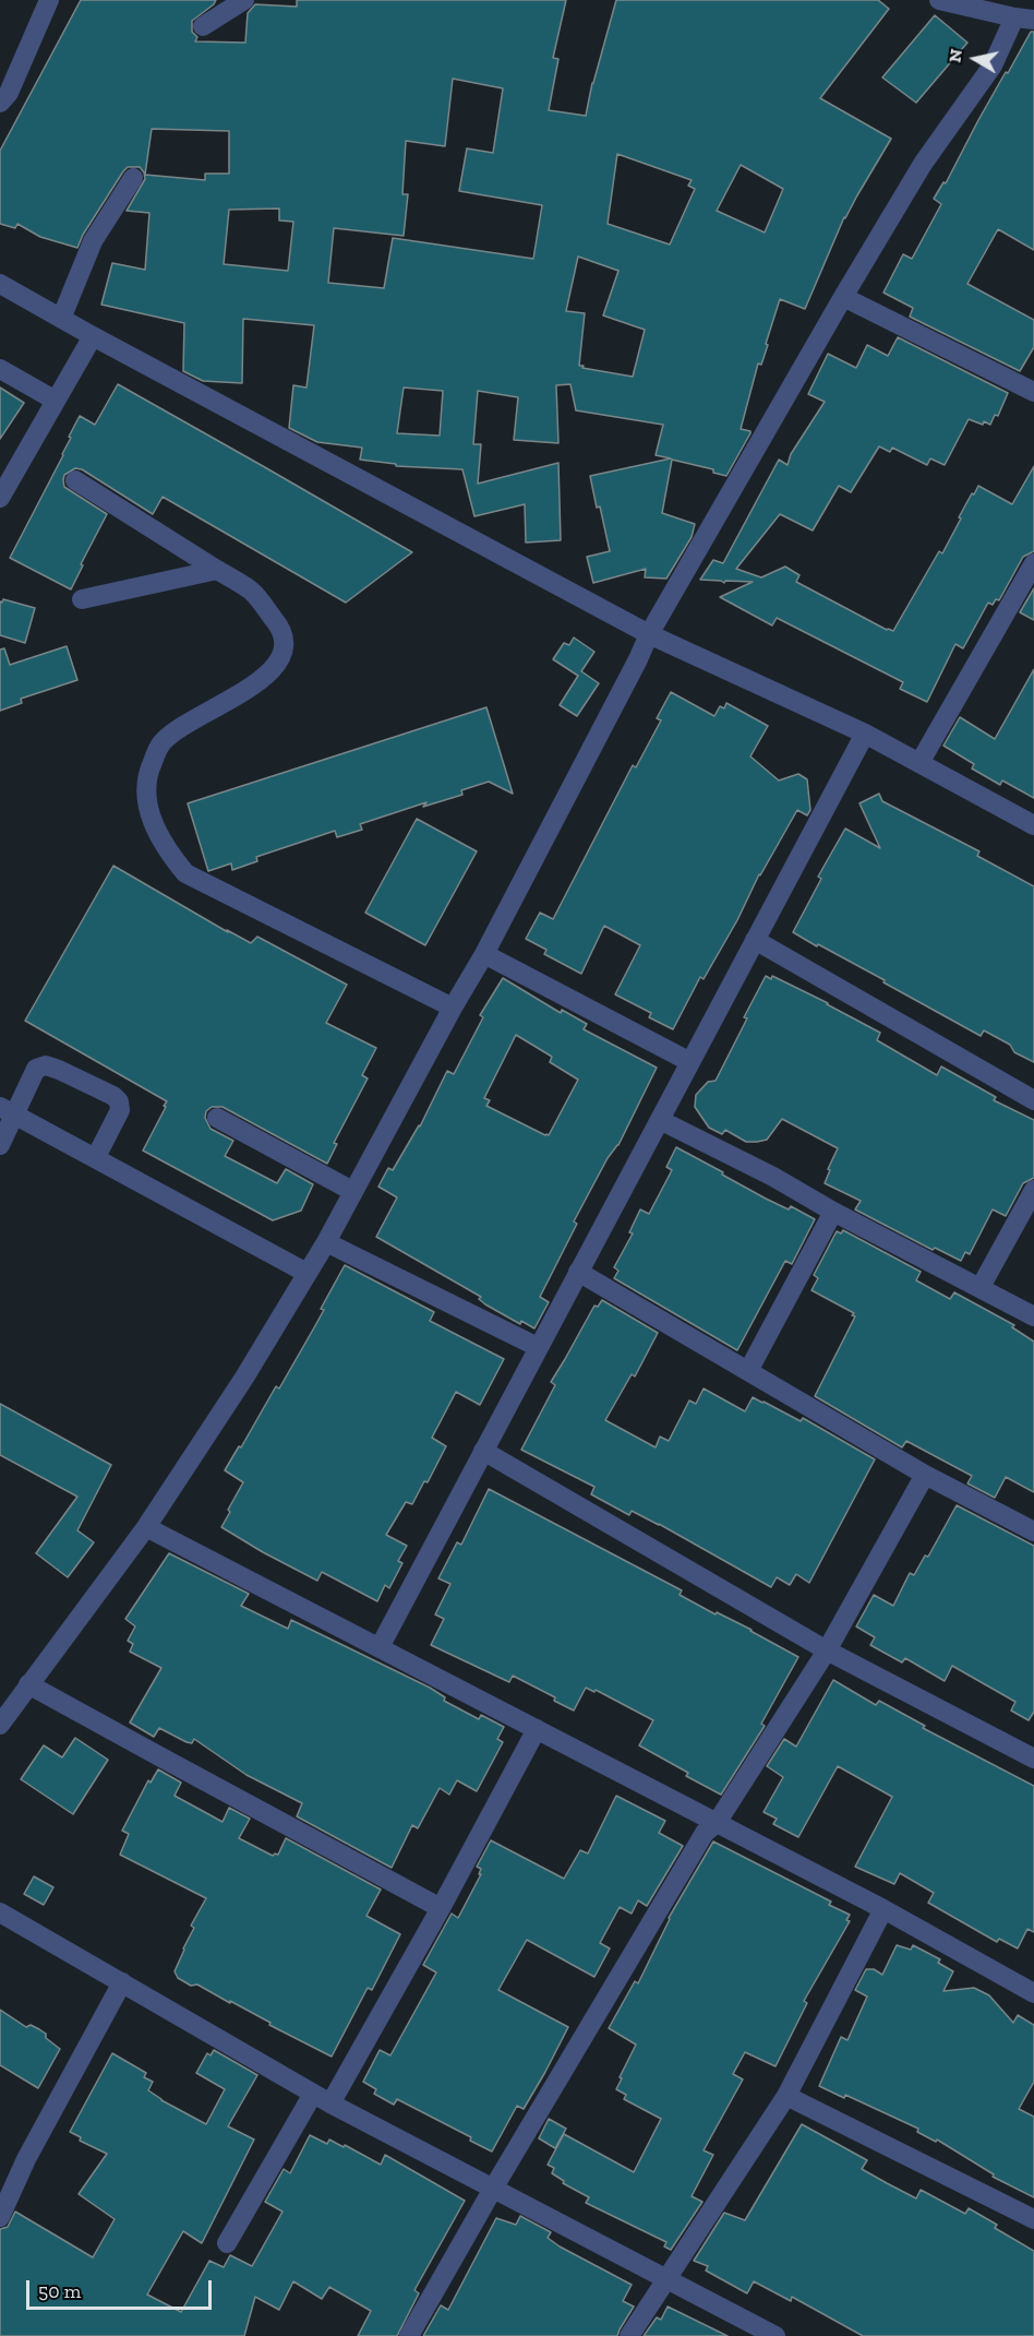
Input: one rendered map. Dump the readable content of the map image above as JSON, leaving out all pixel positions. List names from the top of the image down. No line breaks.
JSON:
{"scale_bar":"50 m","north":"left"}
